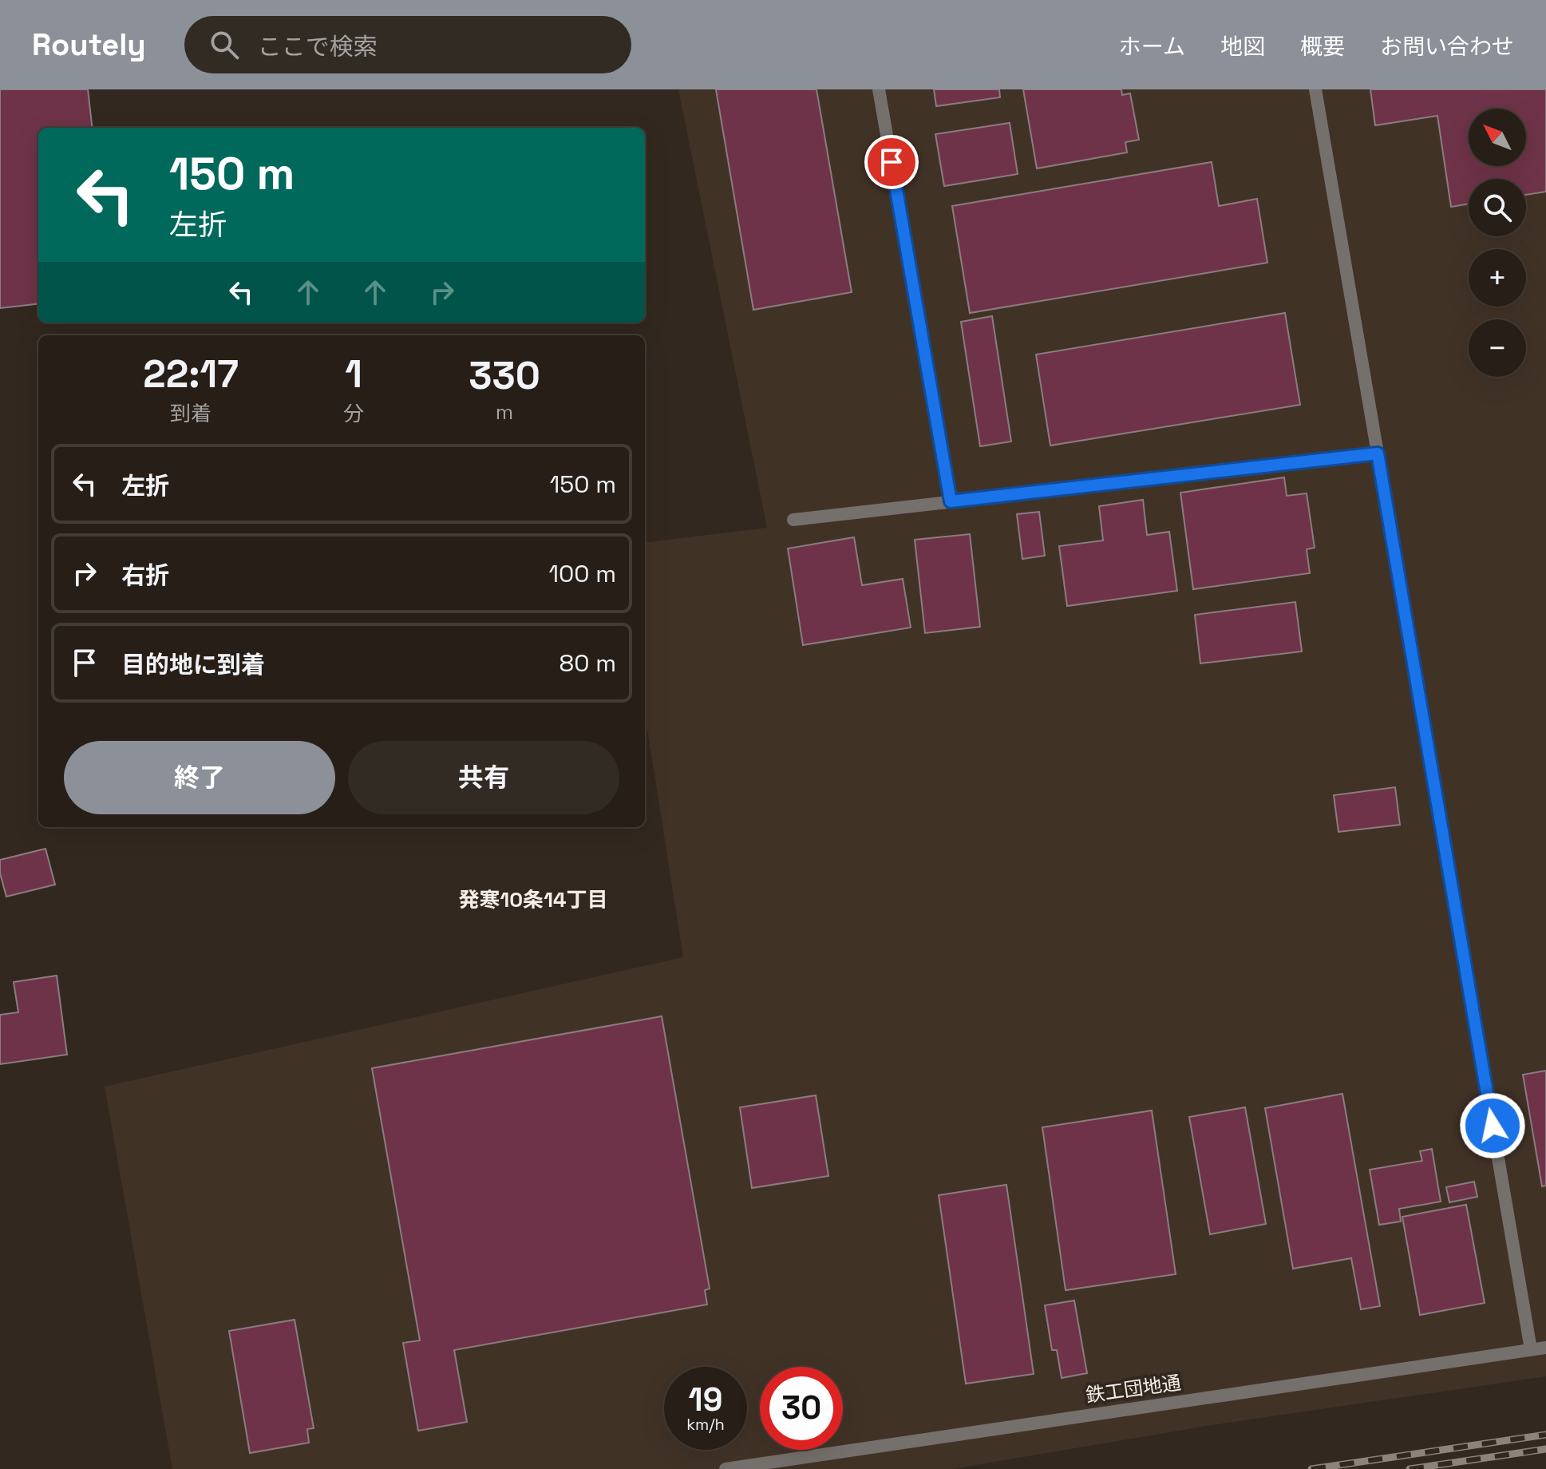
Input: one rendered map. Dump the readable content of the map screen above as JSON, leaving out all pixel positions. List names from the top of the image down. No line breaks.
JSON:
{"streets":{"street":["鉄工団地通"]},"districts":["発寒10条14丁目"],"north":"top left","page":{"header":"Routely","search":"ここで検索","nav":["ホーム","地図","概要","お問い合わせ"],"map_buttons":["+","−"],"turn":["150 m","左折"],"eta":["22:17","到着","1","分","330","m"],"list":[{"name":"左折","value":"150 m"},{"name":"右折","value":"100 m"},{"name":"目的地に到着","value":"80 m"}],"buttons":["終了","共有"],"speed":"19 km/h","limit":"30"}}
